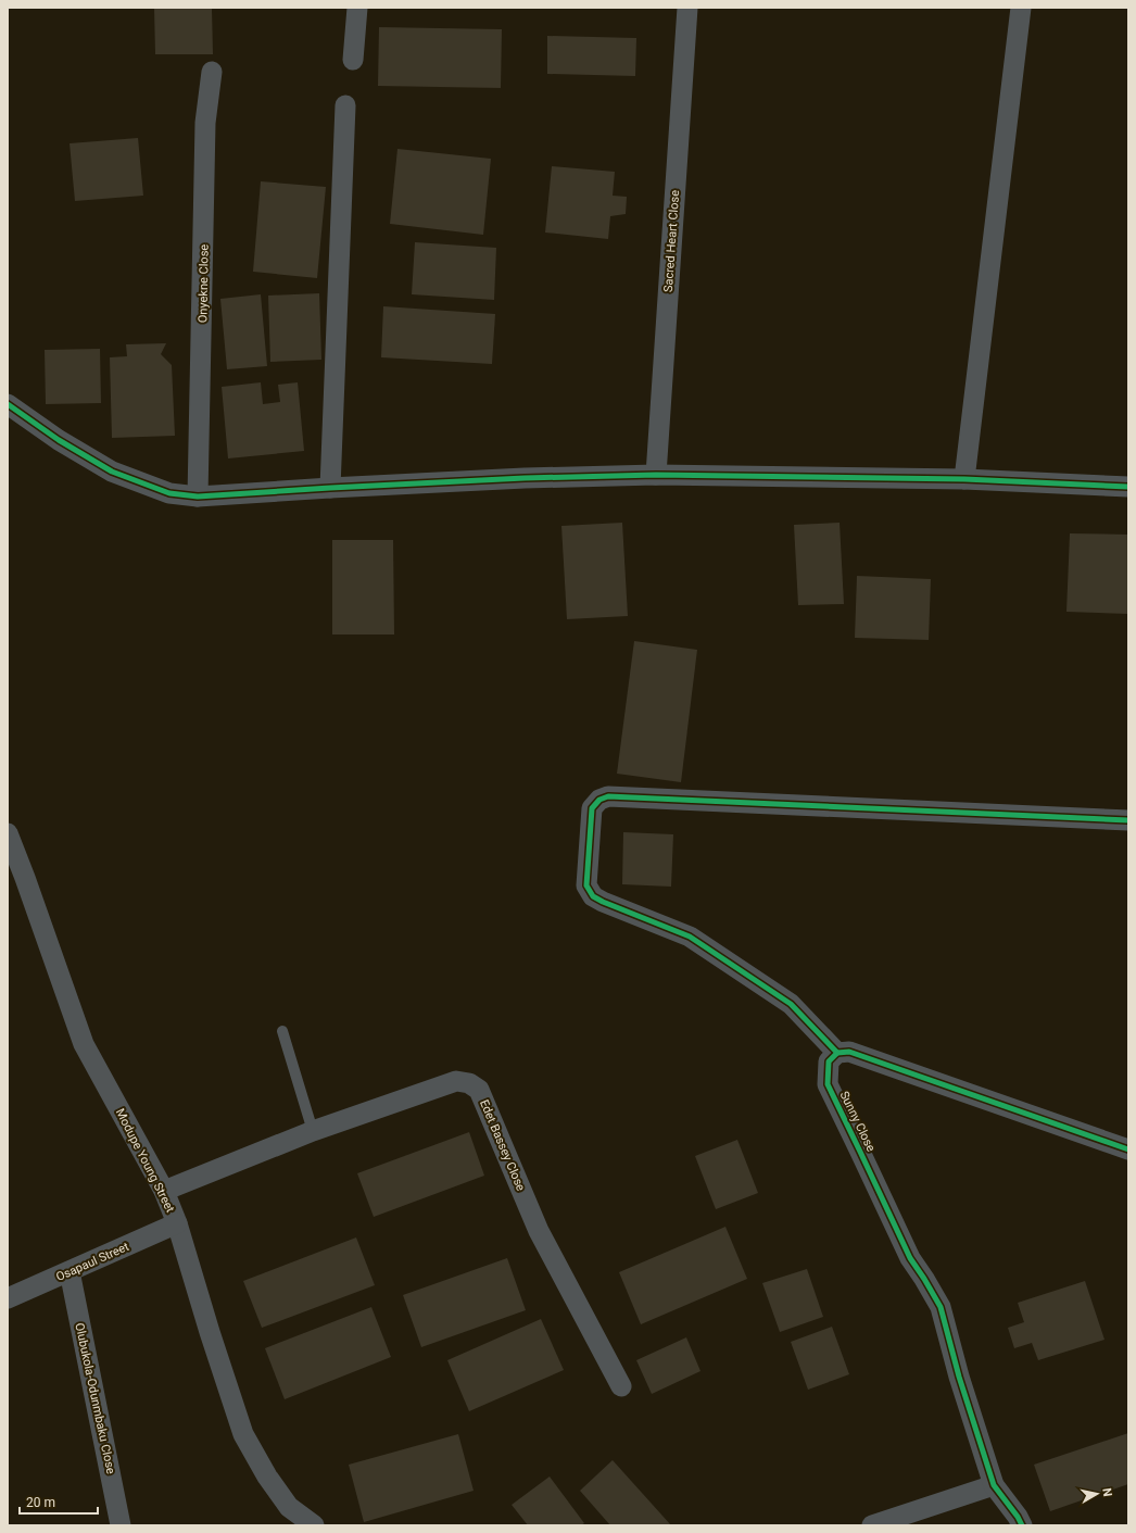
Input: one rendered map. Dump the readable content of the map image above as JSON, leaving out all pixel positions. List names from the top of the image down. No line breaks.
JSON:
{"streets":{"street":["Sacred Heart Close","Onyekne Close","Sunny Close","Edet Bassey Close","Modupe Young Street","Osapaul Street","Olubukola-Odunmbaku Close"]},"crossings":[["Edet Bassey Close","Modupe Young Street"],["Modupe Young Street","Osapaul Street"],["Osapaul Street","Olubukola-Odunmbaku Close"]],"scale_bar":"20 m","north":"right"}
